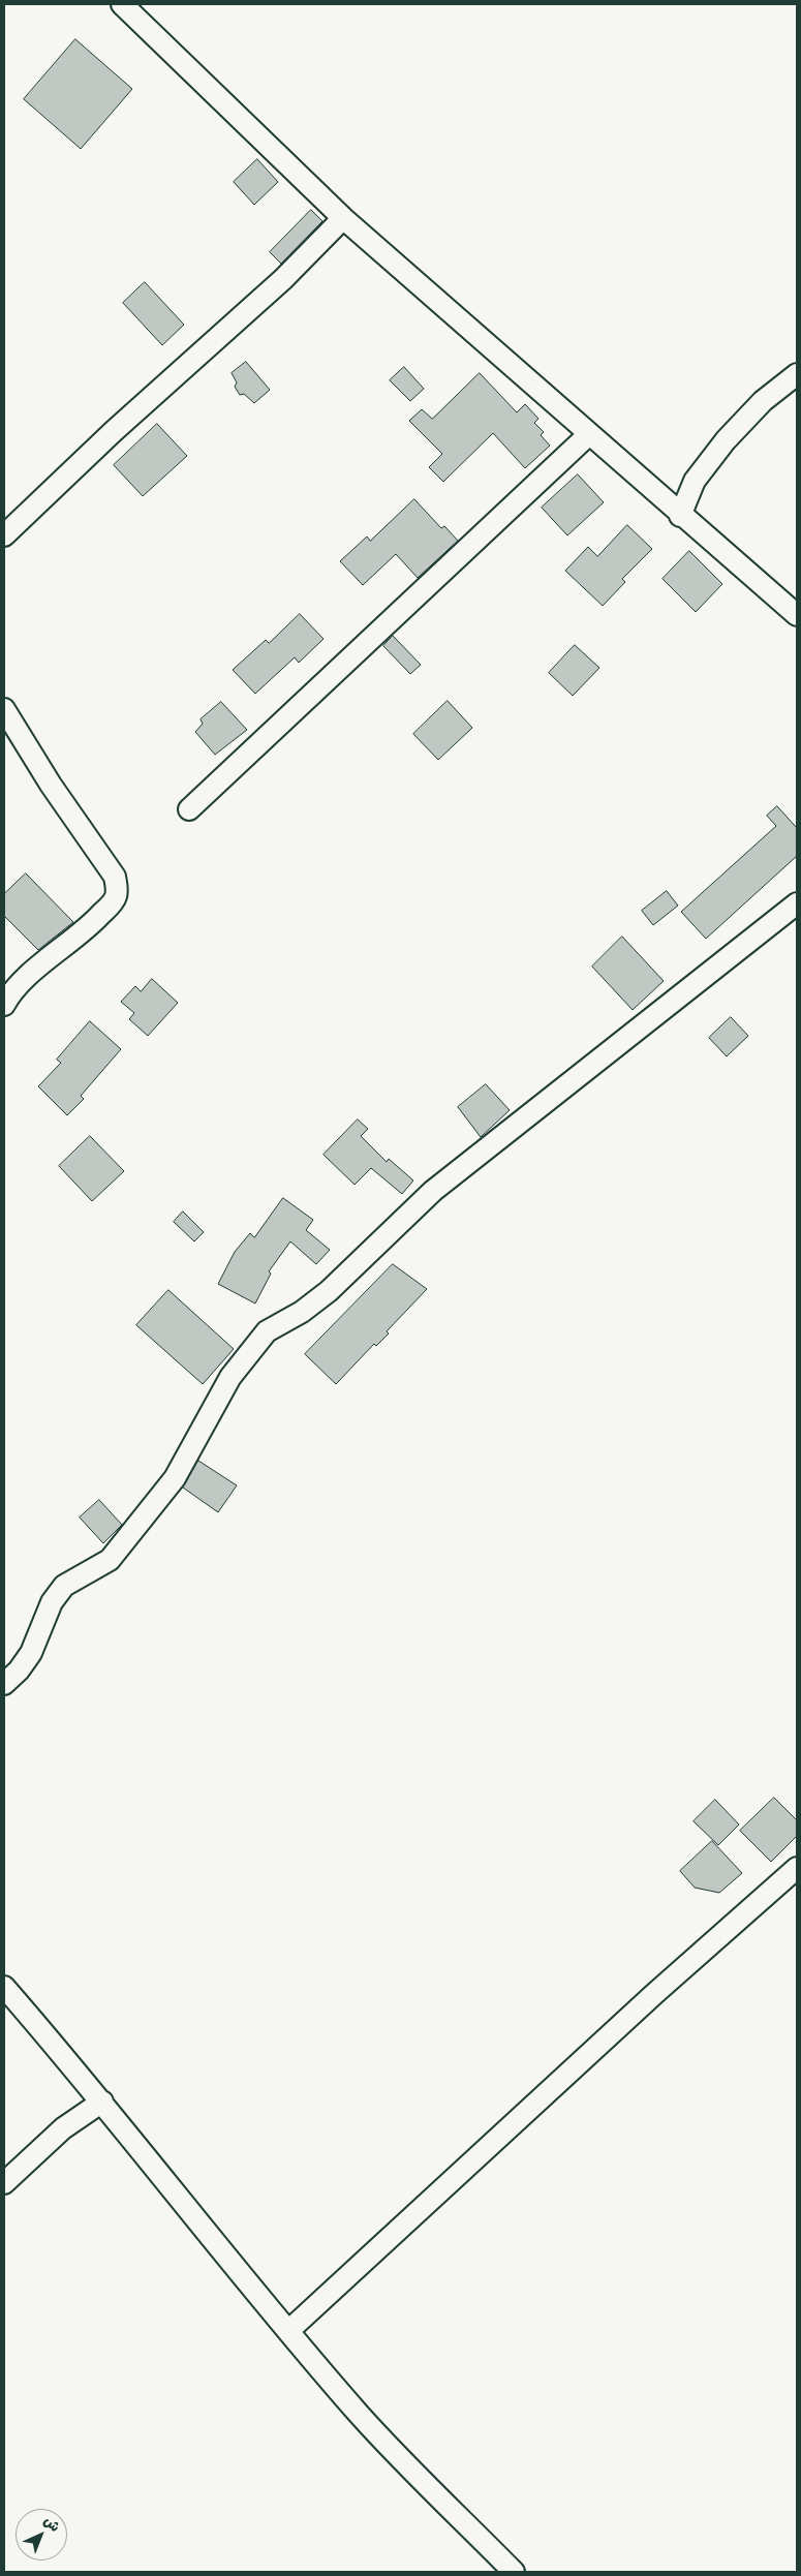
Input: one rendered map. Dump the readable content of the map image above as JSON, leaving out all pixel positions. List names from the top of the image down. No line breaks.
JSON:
{"north":"top right"}
